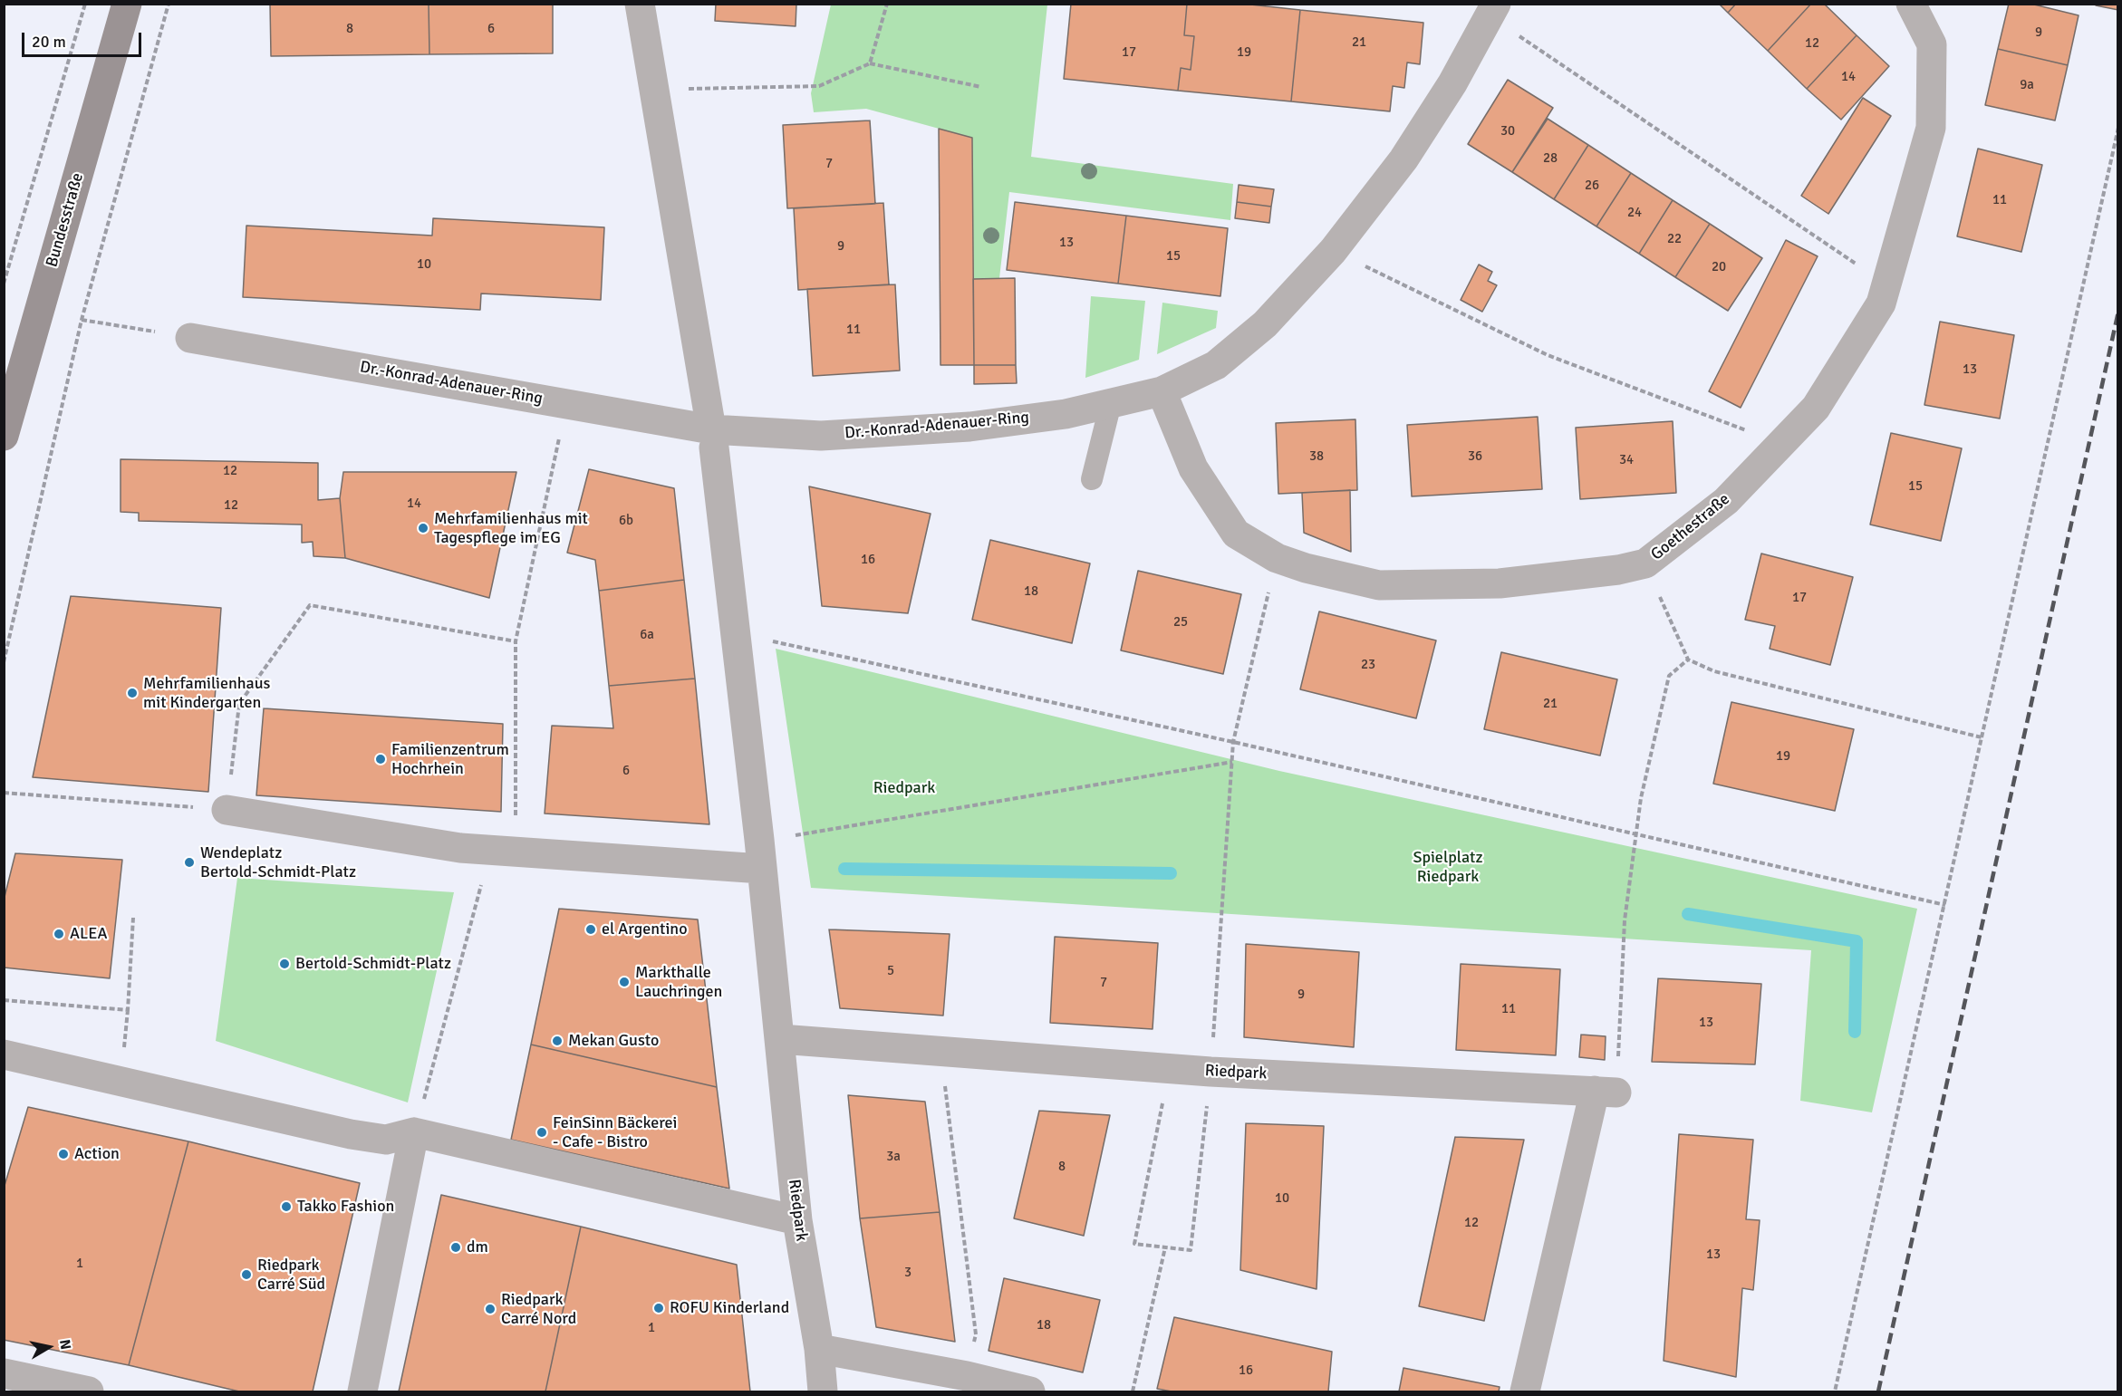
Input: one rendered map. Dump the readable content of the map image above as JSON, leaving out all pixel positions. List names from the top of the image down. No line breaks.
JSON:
{"streets":{"main road":["Bundesstraße"],"street":["Dr.-Konrad-Adenauer-Ring","Goethestraße","Riedpark"]},"crossings":[["Dr.-Konrad-Adenauer-Ring","Goethestraße"],["Dr.-Konrad-Adenauer-Ring","Riedpark"]],"parks":["Riedpark","Spielplatz Riedpark"],"places":["Mehrfamilienhaus mit Tagespflege im EG","Mehrfamilienhaus mit Kindergarten","Familienzentrum Hochrhein","Wendeplatz Bertold-Schmidt-Platz","el Argentino","ALEA","Bertold-Schmidt-Platz","Markthalle Lauchringen","Mekan Gusto","FeinSinn Bäckerei - Cafe - Bistro","Action","Takko Fashion","dm","Riedpark Carré Süd","ROFU Kinderland","Riedpark Carré Nord"],"house_numbers":["8","6","9","21","12","17","19","14","9a","30","28","7","26","11","24","22","13","9","15","10","20","11","13","38","36","34","12","15","14","12","6b","16","18","17","25","6a","23","21","19","6","5","7","9","11","13","3a","8","10","12","13","1","3","18","1","16"],"scale_bar":"20 m","north":"right"}
